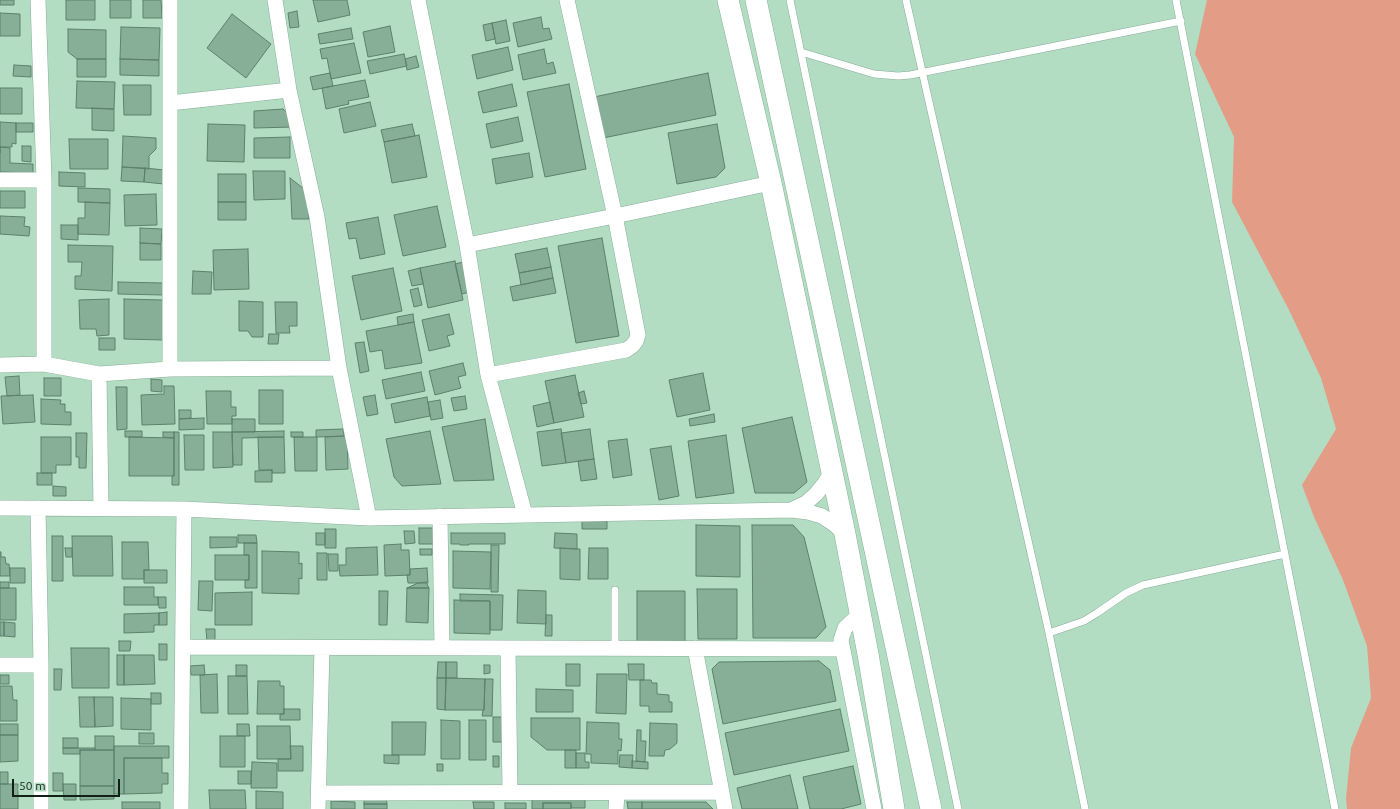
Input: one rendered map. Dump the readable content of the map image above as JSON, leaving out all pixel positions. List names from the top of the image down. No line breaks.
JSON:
{"scale_bar":"50 m"}
